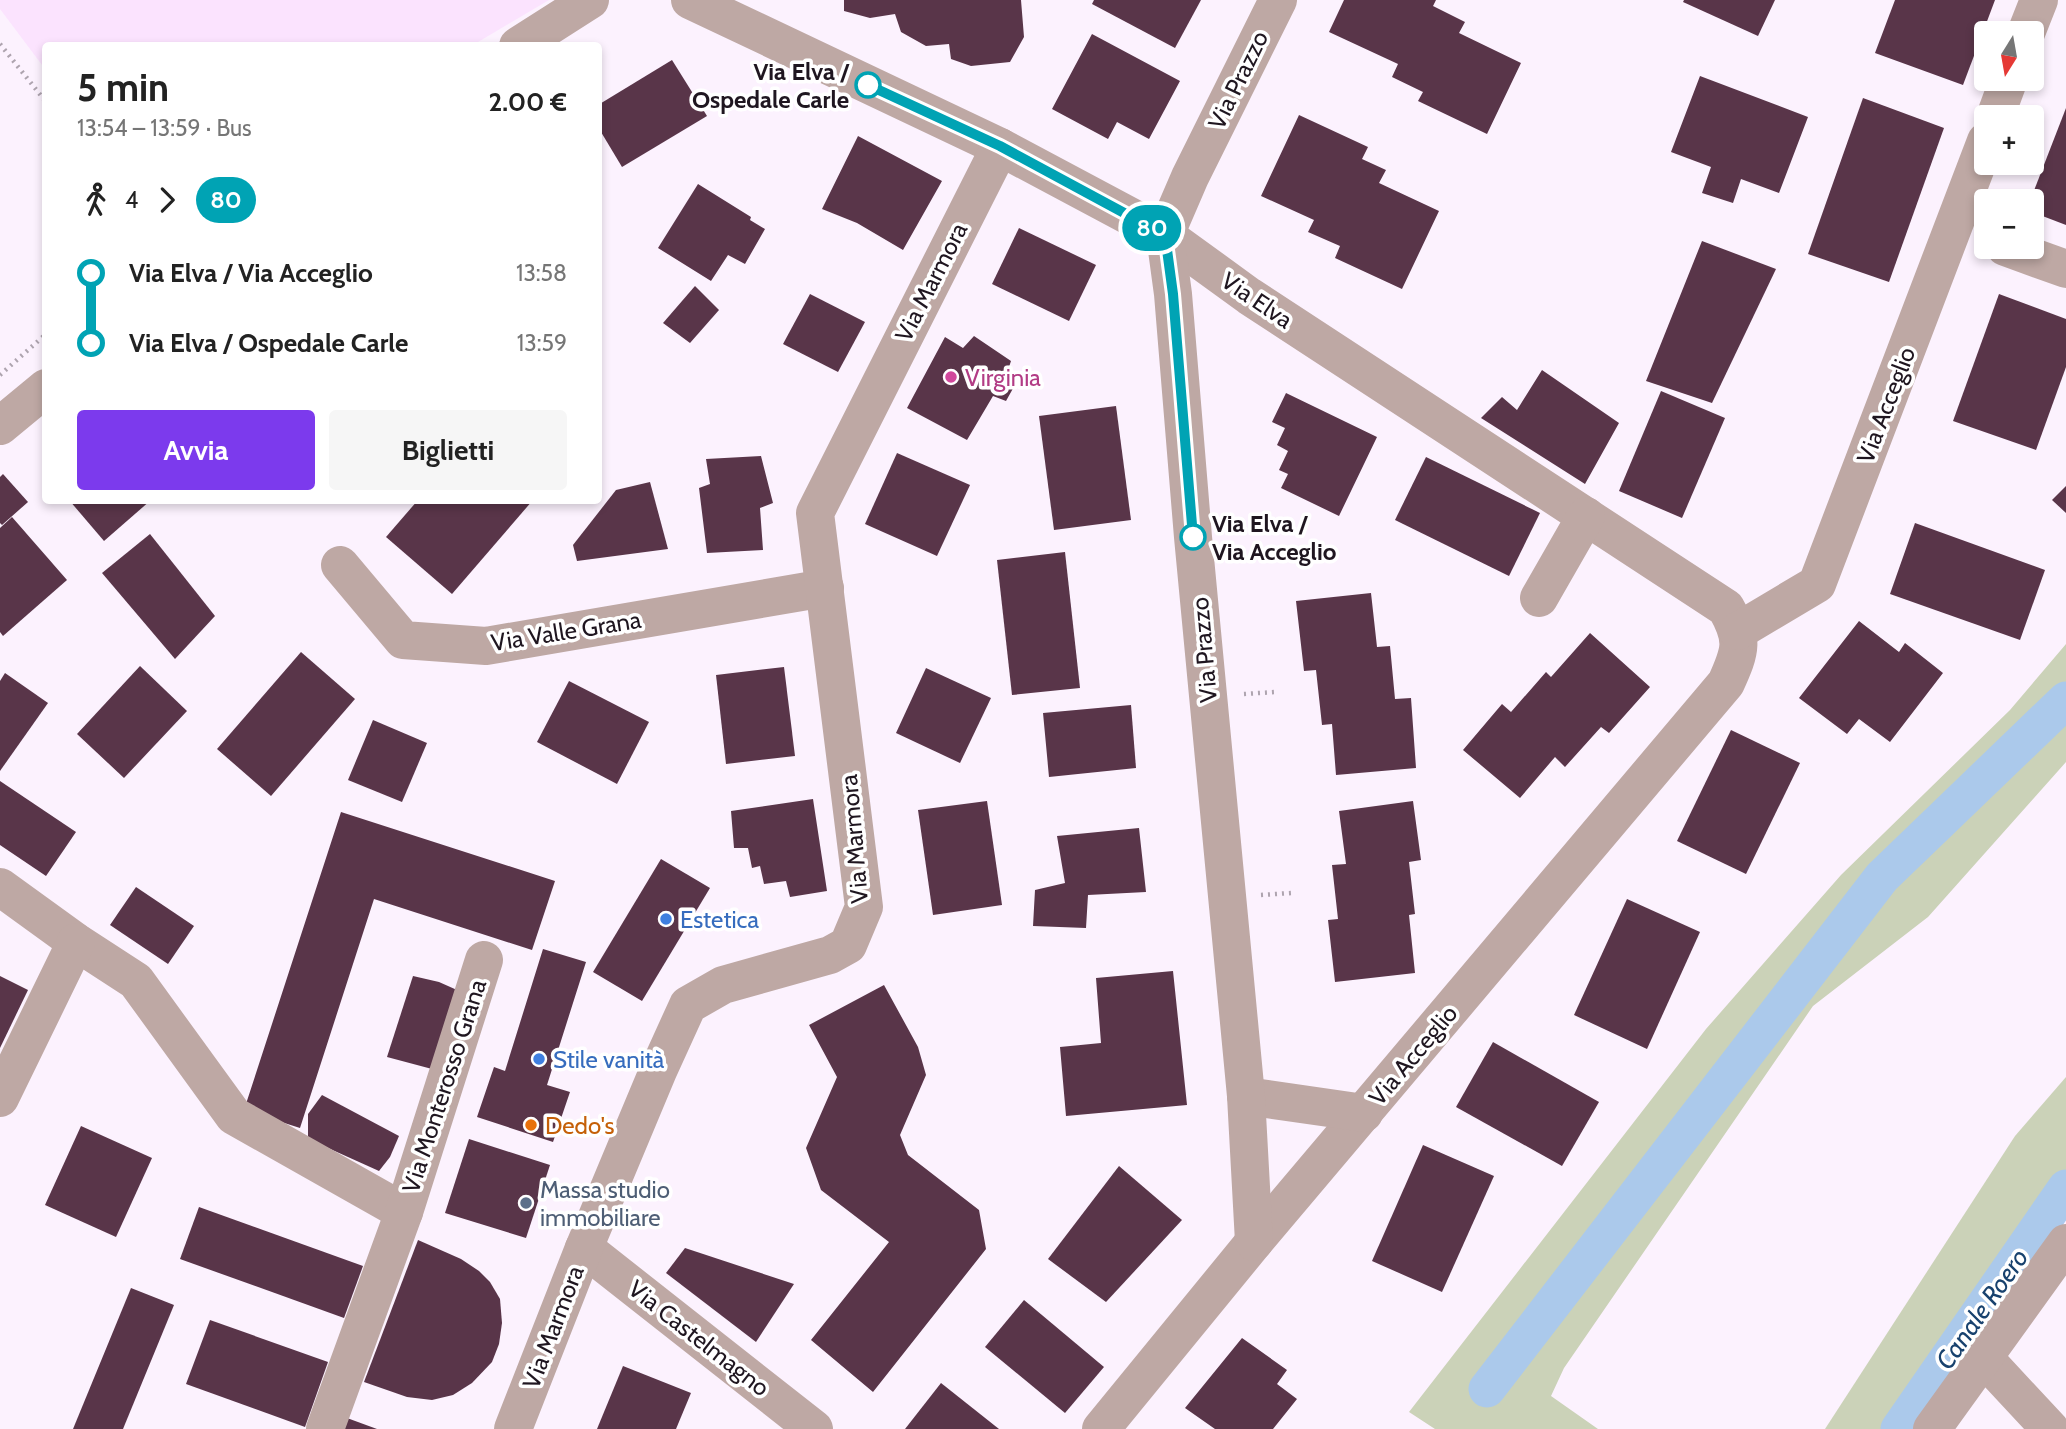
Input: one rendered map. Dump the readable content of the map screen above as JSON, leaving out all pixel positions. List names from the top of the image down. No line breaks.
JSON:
{"streets":{"street":["Via Prazzo","Via Marmora","Via Elva","Via Acceglio","Via Valle Grana","Via Monterosso Grana","Via Castelmagno"]},"crossings":[["Via Prazzo","Via Elva"],["Via Prazzo","Via Acceglio"],["Via Marmora","Via Elva"],["Via Marmora","Via Valle Grana"],["Via Marmora","Via Castelmagno"],["Via Elva","Via Acceglio"]],"water":["Canale Roero"],"places":["Via Elva / Ospedale Carle","Virginia","Via Elva / Via Acceglio","Estetica","Stile vanità","Dedo's","Massa studio immobiliare"],"lines":["bus line 80"],"north":"bottom","page":{"on_map":"80","map_buttons":["+","−"],"heading":["5 min","13:54 – 13:59 · Bus","2.00 €"],"legs":["4","80"],"list":[{"name":"Via Elva / Via Acceglio","value":"13:58"},{"name":"Via Elva / Ospedale Carle","value":"13:59"}],"buttons":["Avvia","Biglietti"]}}
